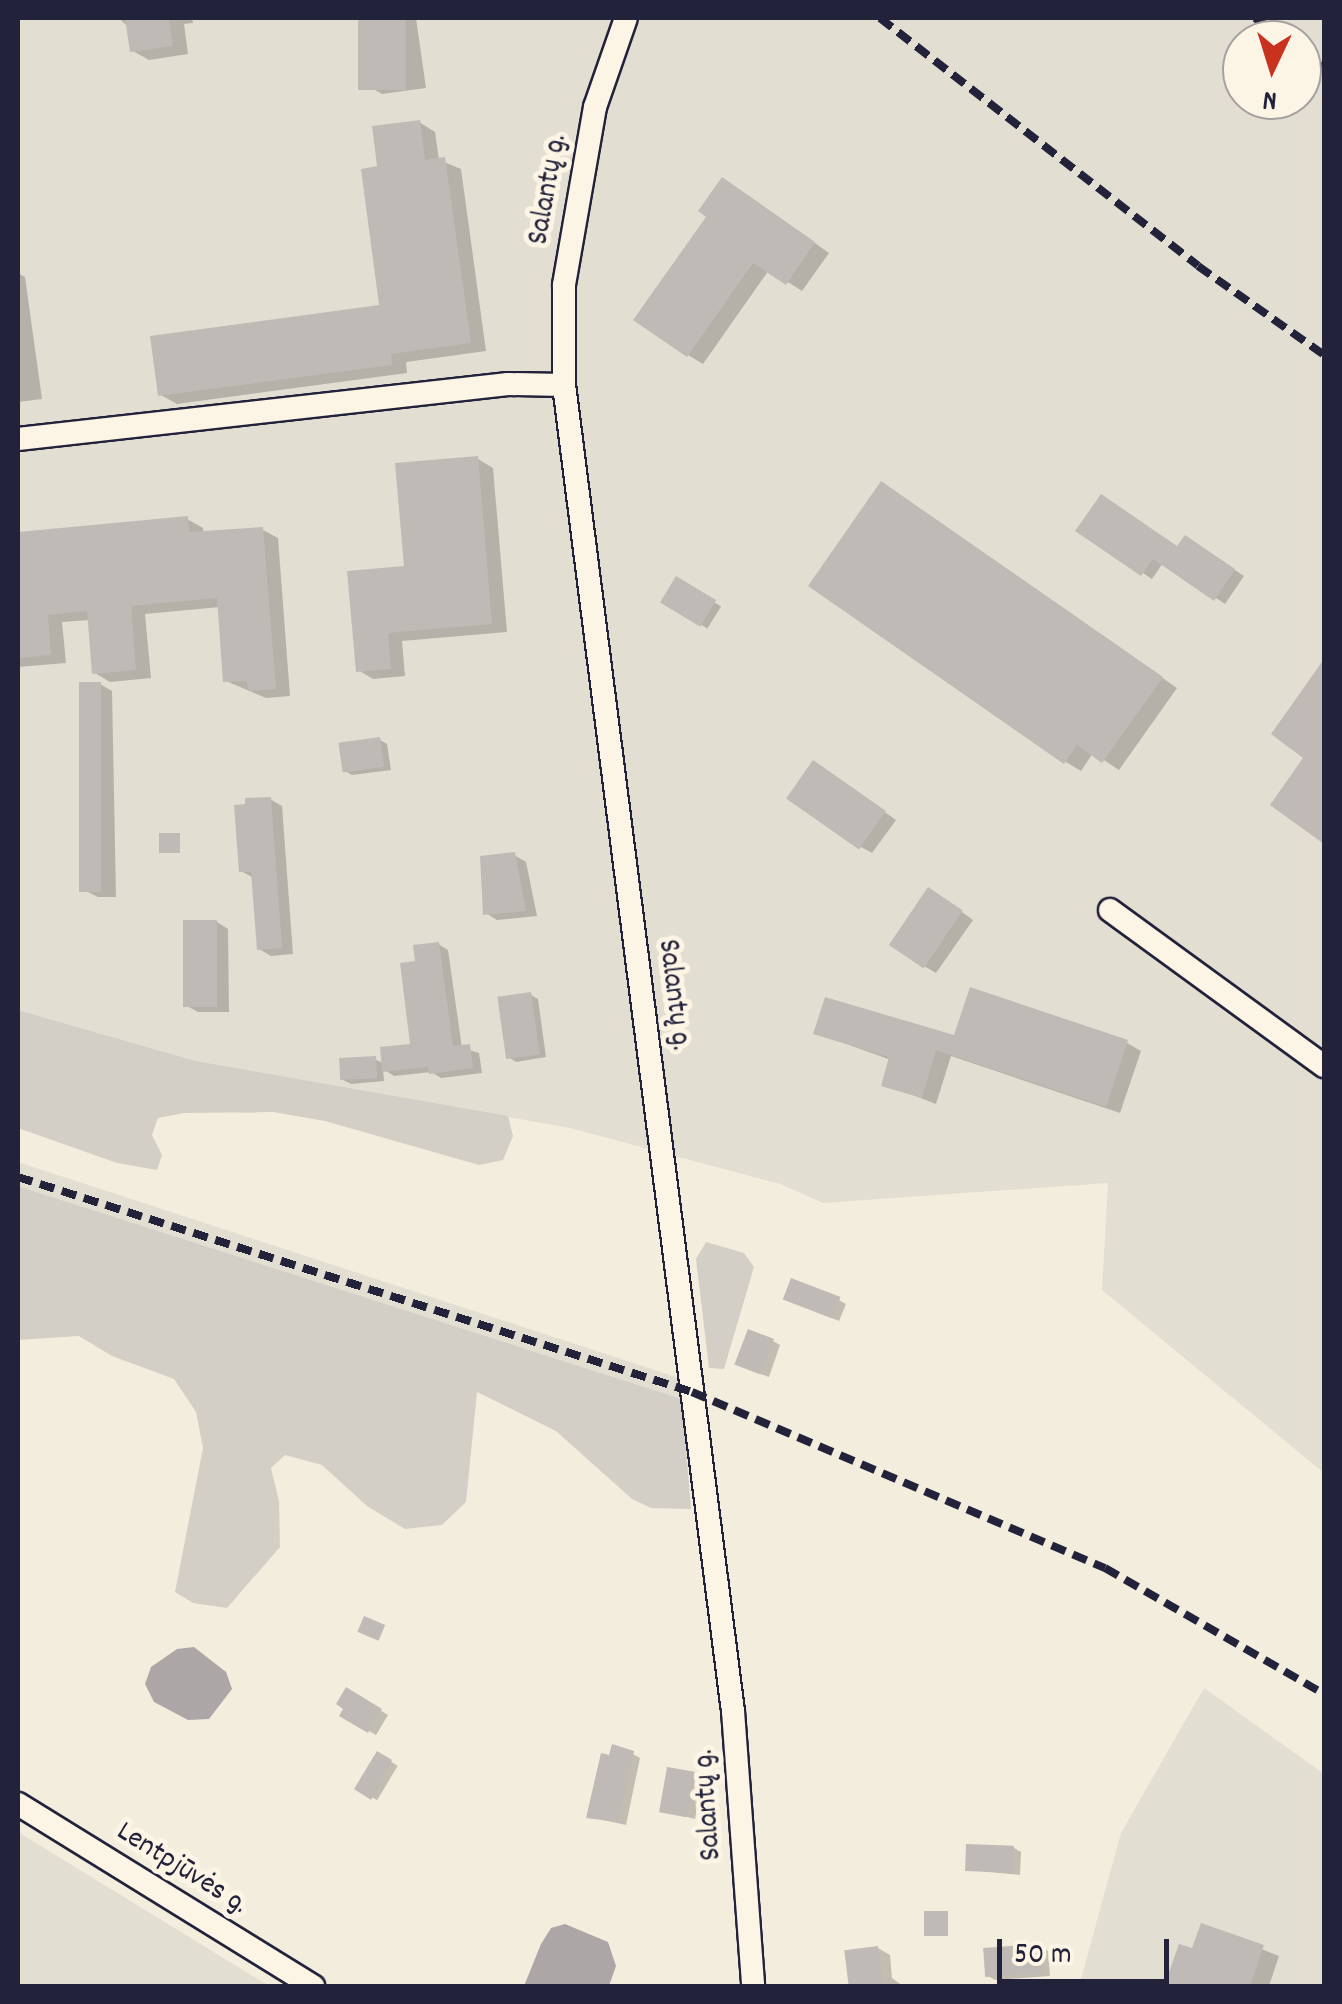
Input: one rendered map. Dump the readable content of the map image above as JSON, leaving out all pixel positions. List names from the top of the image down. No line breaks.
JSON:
{"streets":{"street":["Salantų g.","Lentpjūvės g."]},"scale_bar":"50 m","north":"bottom"}
